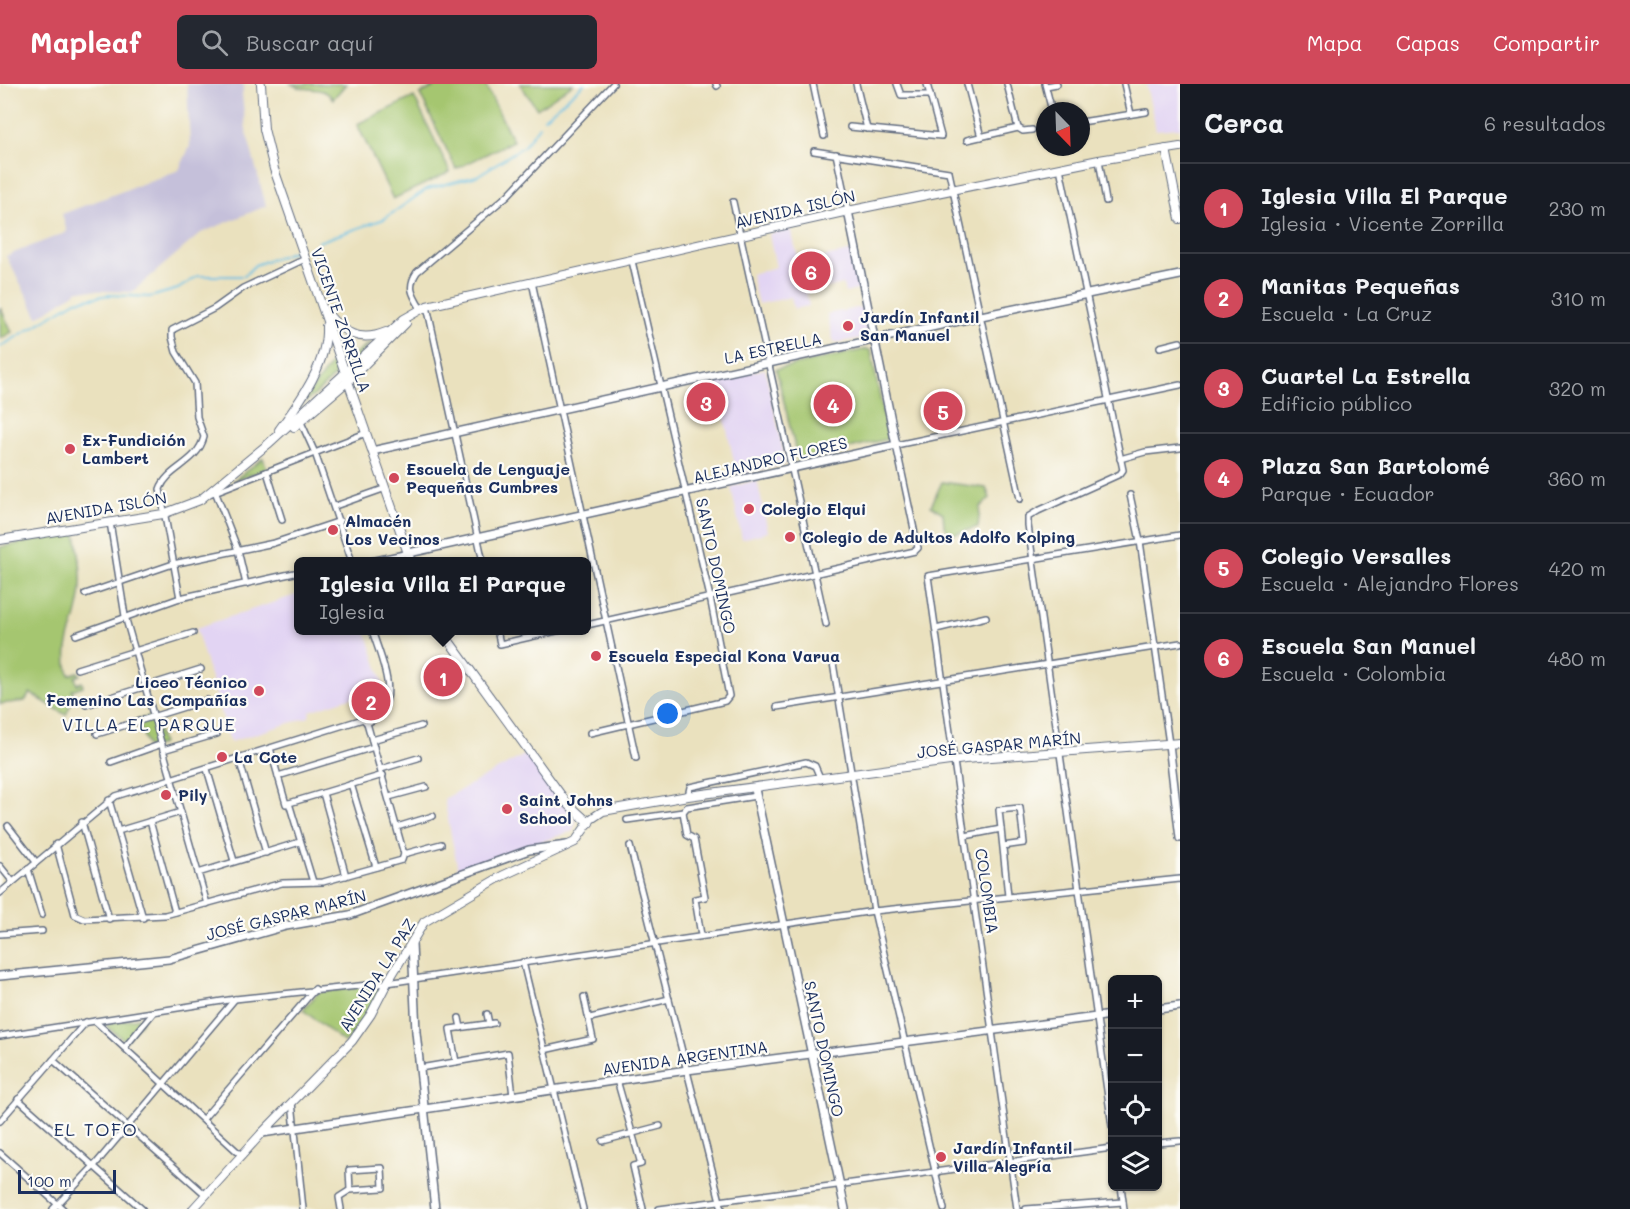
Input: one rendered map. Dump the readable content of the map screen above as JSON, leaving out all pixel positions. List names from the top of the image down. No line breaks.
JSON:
{"streets":{"main road":["AVENIDA ISLÓN","VICENTE ZORRILLA","JOSÉ GASPAR MARÍN","AVENIDA LA PAZ"],"street":["LA ESTRELLA","ALEJANDRO FLORES","SANTO DOMINGO","COLOMBIA","AVENIDA ARGENTINA"]},"crossings":[["AVENIDA ISLÓN","VICENTE ZORRILLA"],["AVENIDA ISLÓN","SANTO DOMINGO"],["VICENTE ZORRILLA","LA ESTRELLA"],["VICENTE ZORRILLA","ALEJANDRO FLORES"],["LA ESTRELLA","SANTO DOMINGO"],["ALEJANDRO FLORES","SANTO DOMINGO"],["SANTO DOMINGO","JOSÉ GASPAR MARÍN"],["SANTO DOMINGO","AVENIDA ARGENTINA"],["JOSÉ GASPAR MARÍN","COLOMBIA"],["JOSÉ GASPAR MARÍN","AVENIDA LA PAZ"],["COLOMBIA","AVENIDA ARGENTINA"],["AVENIDA LA PAZ","AVENIDA ARGENTINA"]],"districts":["VILLA EL PARQUE","EL TOFO"],"places":["Jardín Infantil San Manuel","Ex-Fundición Lambert","Escuela de Lenguaje Pequeñas Cumbres","Colegio Elqui","Almacén Los Vecinos","Colegio de Adultos Adolfo Kolping","Escuela Especial Kona Varua","Liceo Técnico Femenino Las Compañías","La Cote","Pily","Saint Johns School","Jardín Infantil Villa Alegría"],"scale_bar":"100 m","north":"bottom right","page":{"header":"Mapleaf","search":"Buscar aquí","nav":["Mapa","Capas","Compartir"],"heading":["Cerca","6 resultados"],"list":[{"mark":"1","name":"Iglesia Villa El Parque","note":"Iglesia · Vicente Zorrilla","value":"230 m"},{"mark":"2","name":"Manitas Pequeñas","note":"Escuela · La Cruz","value":"310 m"},{"mark":"3","name":"Cuartel La Estrella","note":"Edificio público","value":"320 m"},{"mark":"4","name":"Plaza San Bartolomé","note":"Parque · Ecuador","value":"360 m"},{"mark":"5","name":"Colegio Versalles","note":"Escuela · Alejandro Flores","value":"420 m"},{"mark":"6","name":"Escuela San Manuel","note":"Escuela · Colombia","value":"480 m"}],"pins":["6","3","4","5","1","2"],"popup":["Iglesia Villa El Parque","Iglesia"],"map_buttons":["+","−"],"scale":"100 m"}}
